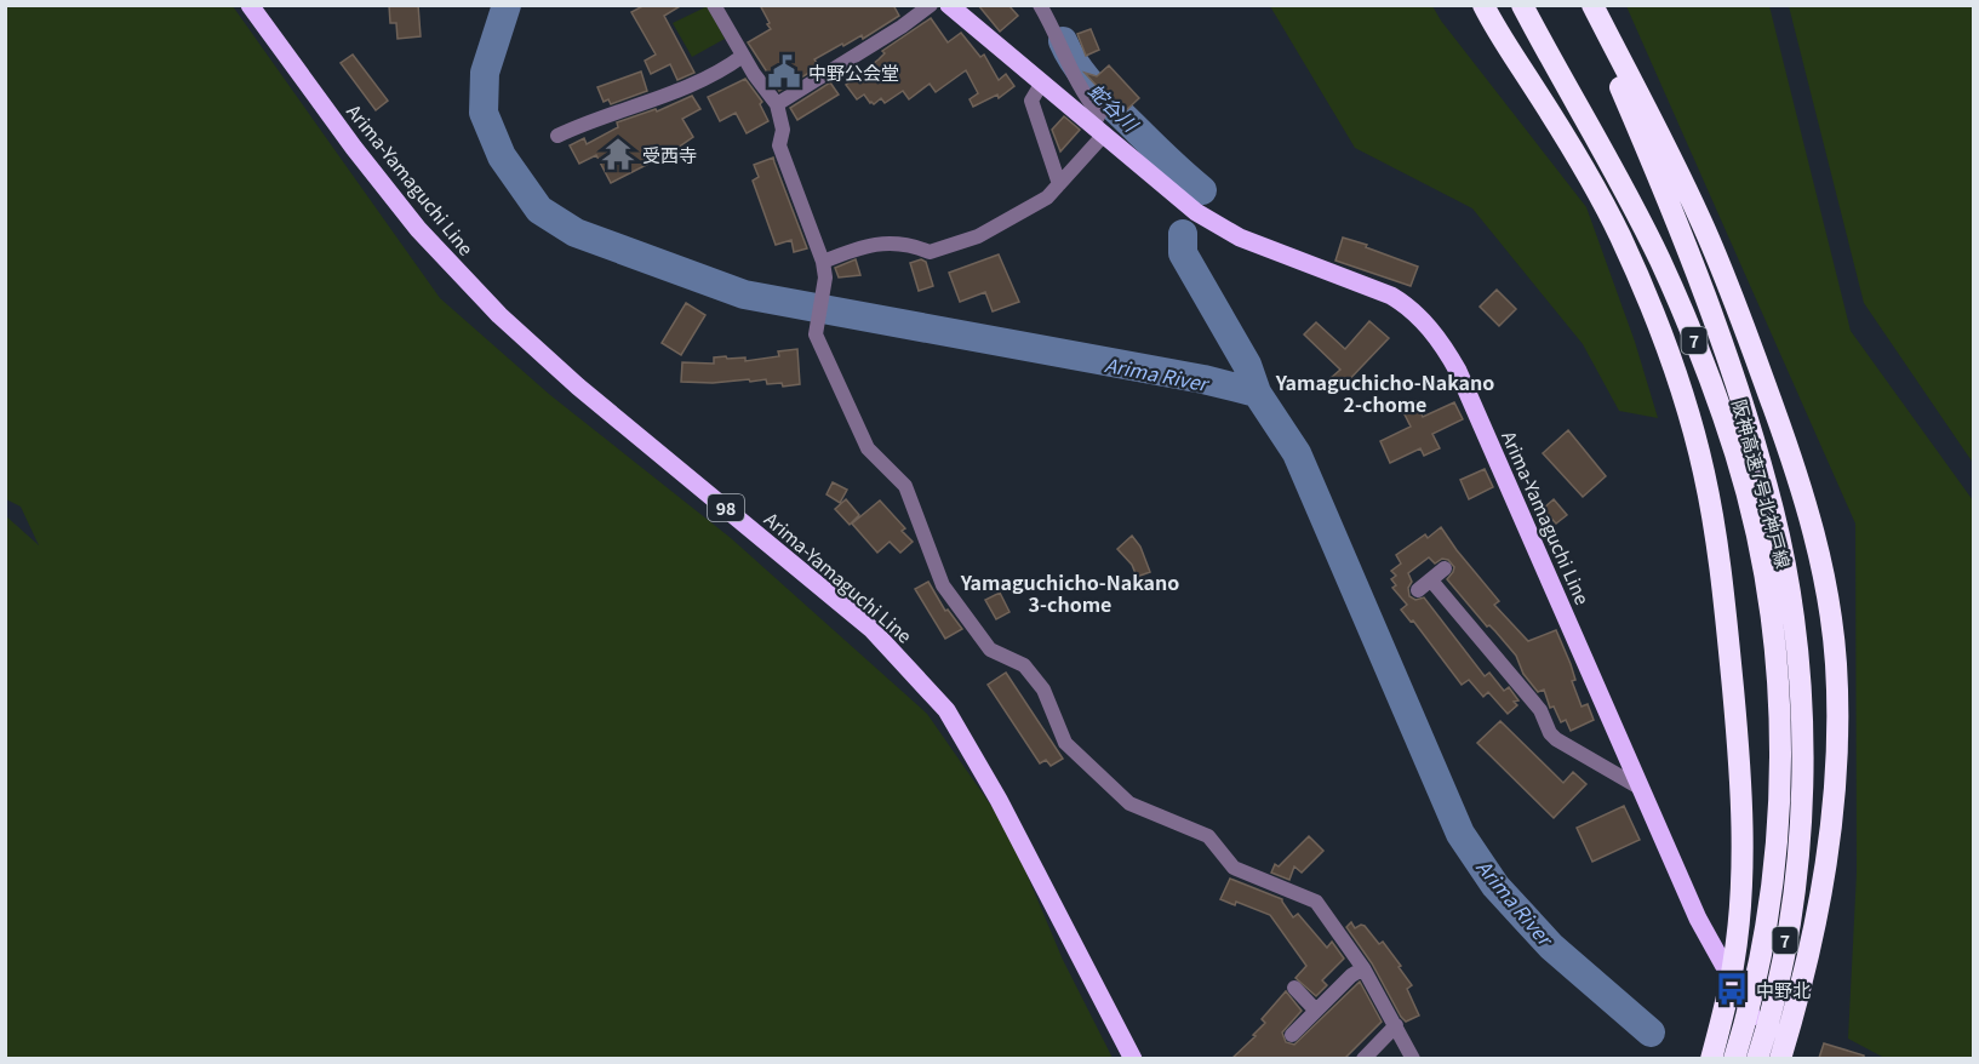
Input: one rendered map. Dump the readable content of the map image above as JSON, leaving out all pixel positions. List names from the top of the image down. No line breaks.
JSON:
{"streets":{"highway":["7","阪神高速7号北神戸線"],"main road":["Arima-Yamaguchi Line","98"]},"districts":["Yamaguchicho-Nakano 2-chome","Yamaguchicho-Nakano 3-chome"],"water":["蛇谷川","Arima River"],"places":{"public building":["中野公会堂"],"temple":["受西寺"],"bus stop":["中野北"]}}
